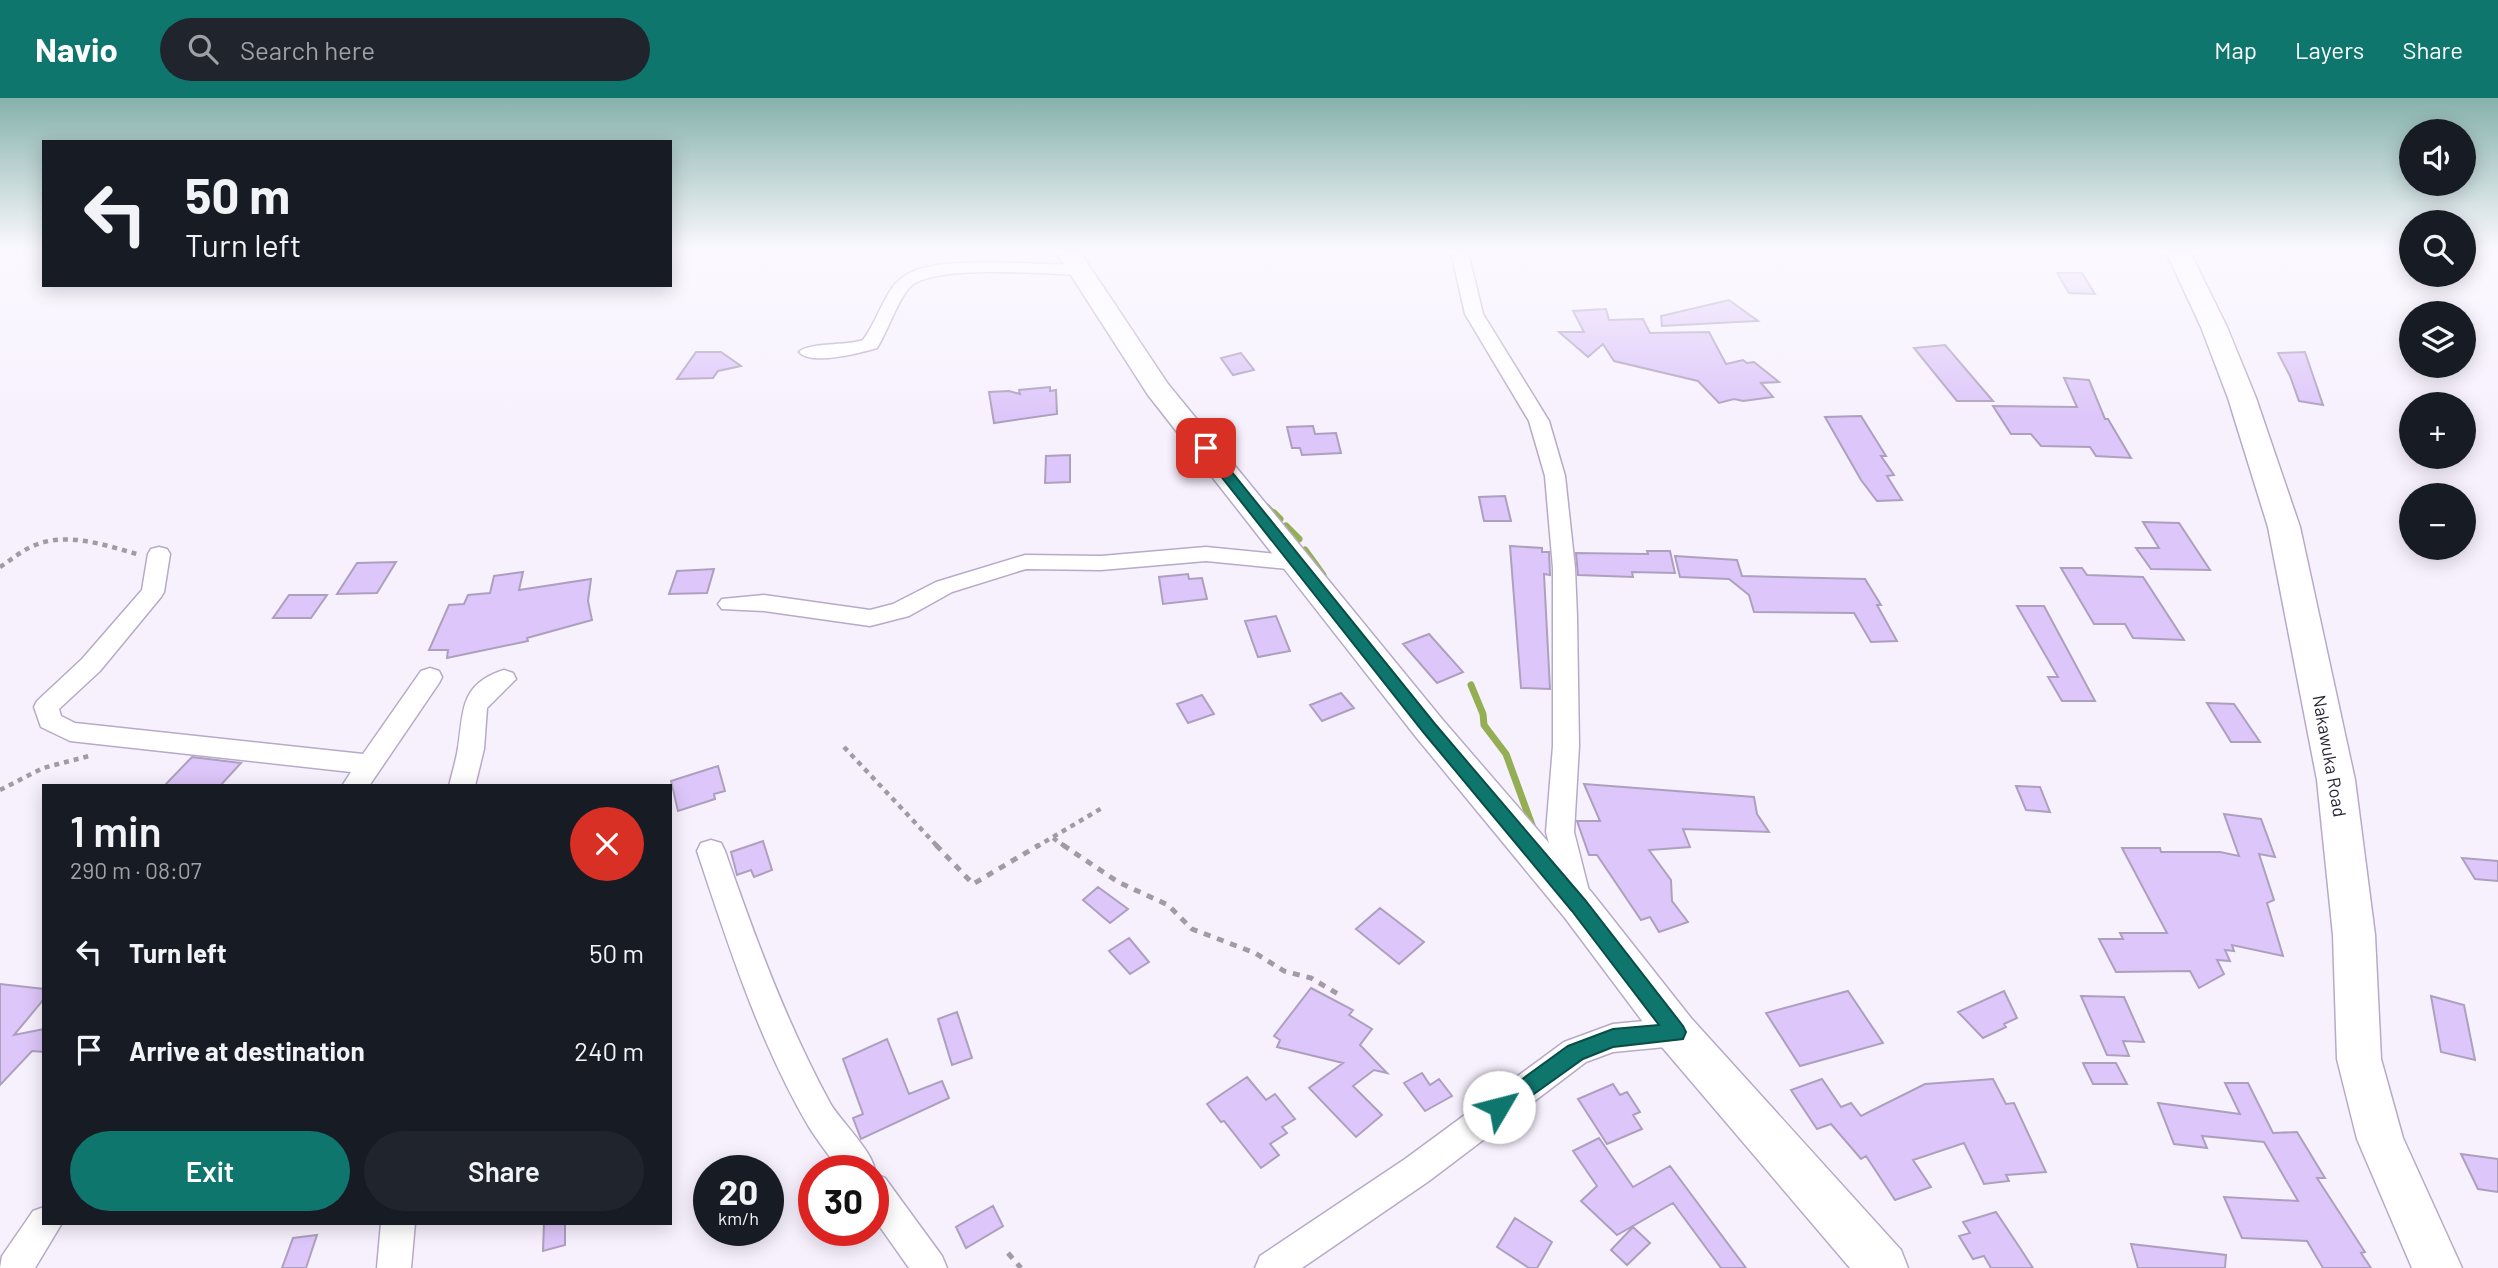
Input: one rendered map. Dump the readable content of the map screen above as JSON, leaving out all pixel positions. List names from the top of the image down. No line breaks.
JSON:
{"streets":{"street":["Nakawuka Road"]},"page":{"header":"Navio","search":"Search here","nav":["Map","Layers","Share"],"map_buttons":["+","−"],"turn":["50 m","Turn left"],"heading":["1 min","290 m · 08:07"],"list":[{"name":"Turn left","value":"50 m"},{"name":"Arrive at destination","value":"240 m"}],"buttons":["Exit","Share"],"speed":"20 km/h","limit":"30"}}
